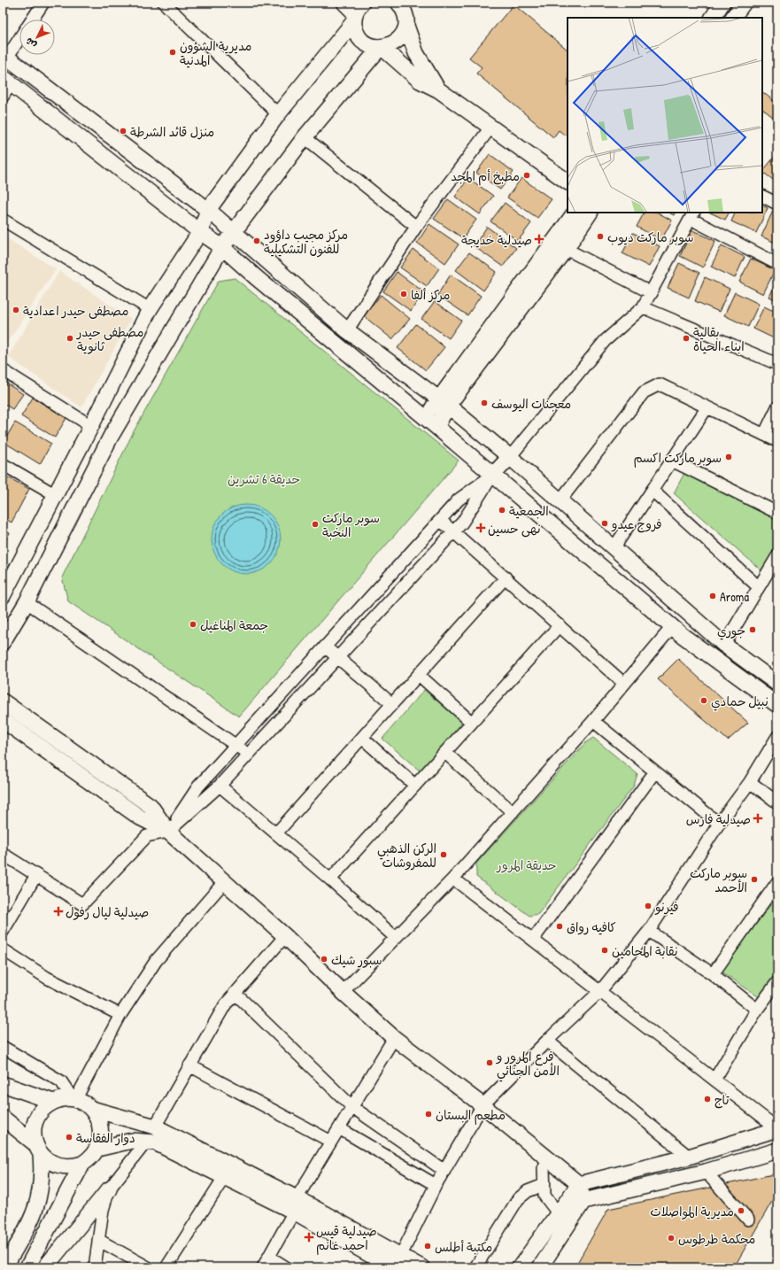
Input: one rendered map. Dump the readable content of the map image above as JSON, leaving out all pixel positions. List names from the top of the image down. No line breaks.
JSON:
{"parks":["حديقة 6 تشرين","حديقة المرور"],"places":{"other":["مديرية الشؤون المدنية","منزل قائد الشرطة","مطبخ أم المجد","سوبر ماركت ديوب","مركز مجيب داؤود للفنون التشكيلية","مركز ألفا","مصطفى حيدر اعدادية","مصطفى حيدر ثانوية","بقالية ابناء الحياة","معجنات اليوسف","سوبر ماركت اكسم","الجمعية","فروج عيدو","سوبر ماركت النخبة","Aroma","جمعة المناغيل","جوري","نبيل حمادي","الركن الذهبي للمفروشات","سوبر ماركت الأحمد","فيرنو","كافيه رواق","نقابة المحامين","سبور شيك","فرع المرور و الأمن الجنائي","تاج","مطعم البستان","دوار الفقاسة","مديرية المواصلات","محكمة طرطوس","مكتبة أطلس"],"health":["صيدلية خديجة","نهى حسين","صيدلية فارس","صيدلية ليال رفول","صيدلية قيس احمد غانم"]},"north":"bottom left"}
